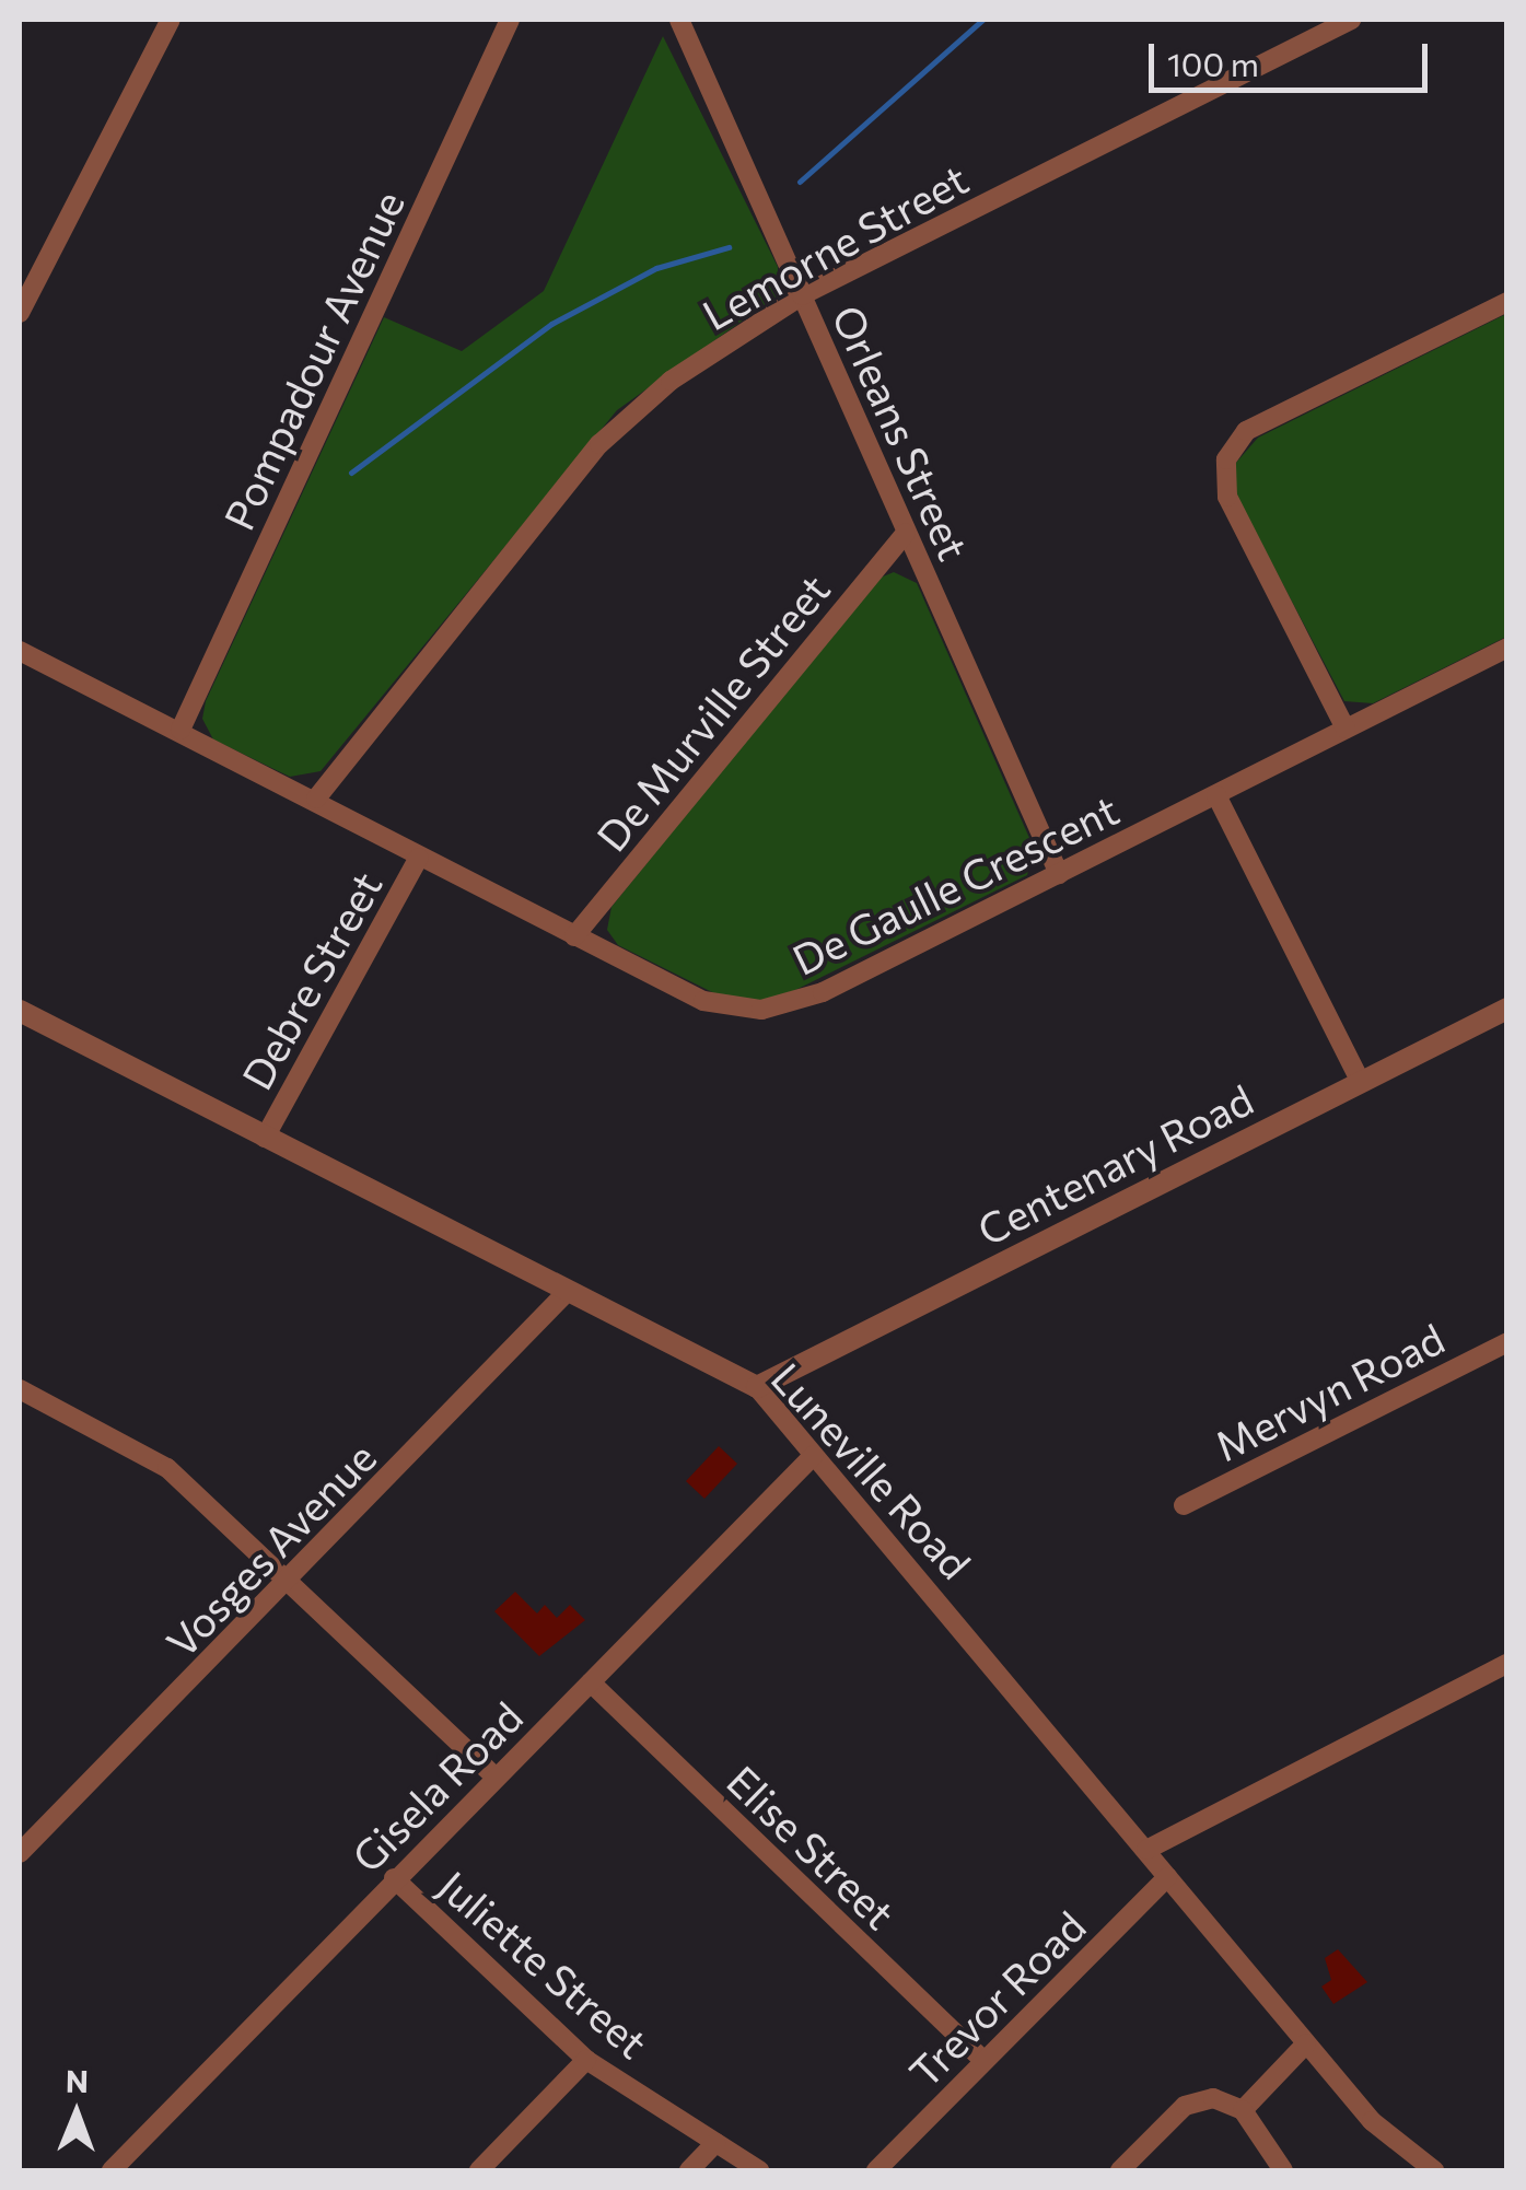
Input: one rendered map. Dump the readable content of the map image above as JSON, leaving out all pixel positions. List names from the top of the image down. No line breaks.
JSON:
{"streets":{"street":["Lemorne Street","Pompadour Avenue","Orleans Street","De Murville Street","De Gaulle Crescent","Debre Street","Centenary Road","Mervyn Road","Luneville Road","Vosges Avenue","Gisela Road","Elise Street","Juliette Street","Trevor Road"]},"crossings":[["Lemorne Street","Orleans Street"],["Lemorne Street","De Gaulle Crescent"],["Pompadour Avenue","De Gaulle Crescent"],["Orleans Street","De Murville Street"],["Orleans Street","De Gaulle Crescent"],["De Murville Street","De Gaulle Crescent"],["De Gaulle Crescent","Debre Street"],["Debre Street","Luneville Road"],["Centenary Road","Luneville Road"],["Luneville Road","Vosges Avenue"],["Luneville Road","Gisela Road"],["Luneville Road","Trevor Road"],["Gisela Road","Elise Street"],["Gisela Road","Juliette Street"],["Elise Street","Trevor Road"]],"scale_bar":"100 m","north":"top"}
